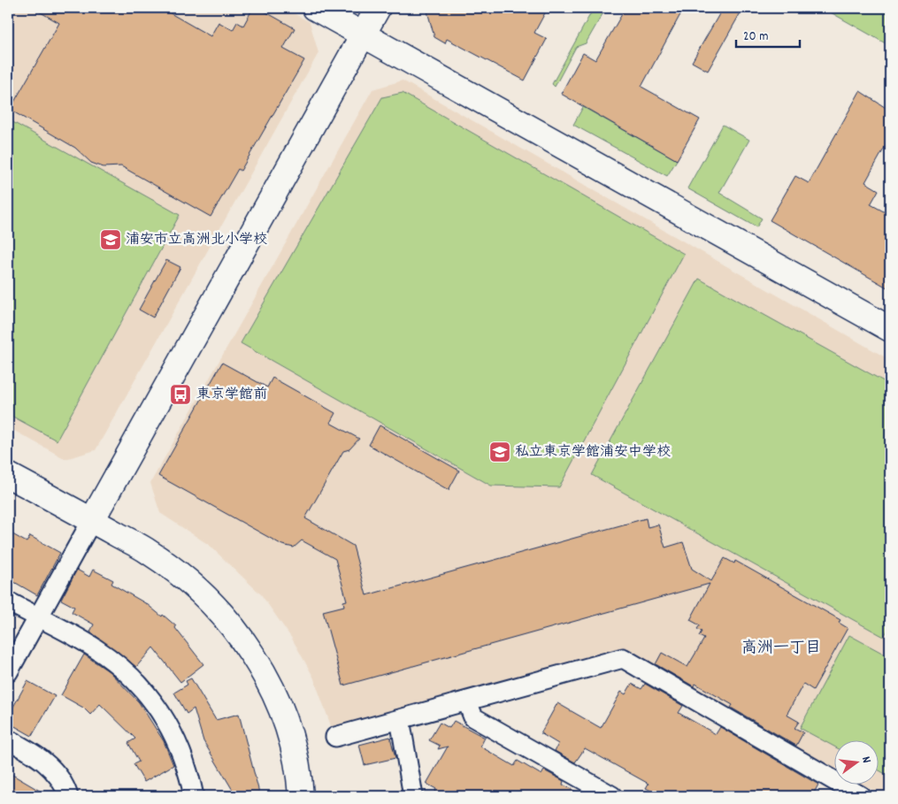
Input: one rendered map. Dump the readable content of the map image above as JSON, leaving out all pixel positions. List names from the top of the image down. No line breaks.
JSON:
{"districts":["高洲一丁目"],"places":{"school or university":["浦安市立高洲北小学校","私立東京学館浦安中学校"],"bus stop":["東京学館前"]},"scale_bar":"20 m","north":"right"}
